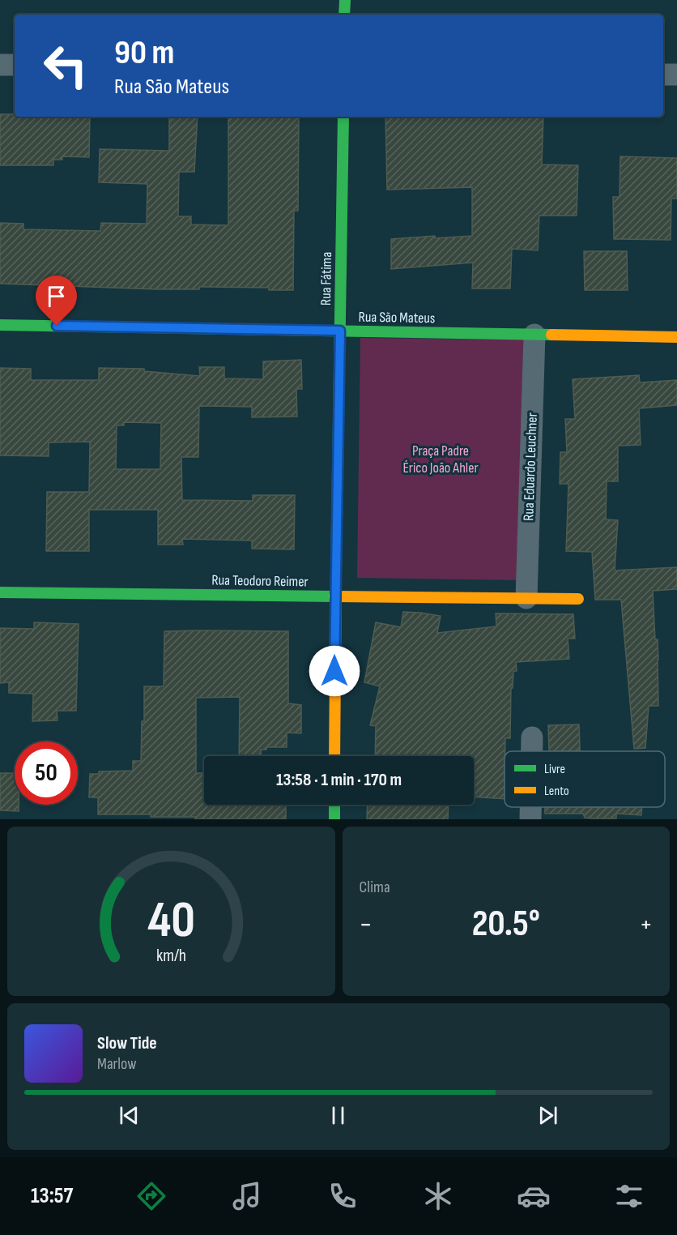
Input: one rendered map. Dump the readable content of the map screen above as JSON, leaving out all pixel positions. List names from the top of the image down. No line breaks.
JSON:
{"streets":{"street":["Rua Fátima","Rua São Mateus","Rua Eduardo Leuchner","Rua Teodoro Reimer"]},"crossings":[["Rua Fátima","Rua São Mateus"],["Rua Fátima","Rua Teodoro Reimer"],["Rua São Mateus","Rua Eduardo Leuchner"],["Rua Eduardo Leuchner","Rua Teodoro Reimer"]],"parks":["Praça Padre Érico João Ahler"],"legend":["Livre","Lento"],"page":{"turn":["90 m","Rua São Mateus"],"limit":"50","trip":"13:58 · 1 min · 170 m","tile":"Clima","heat":["−","20.5°","+"],"song":["Slow Tide","Marlow"],"tabs":"13:57","gauge":["40","km/h"]}}
